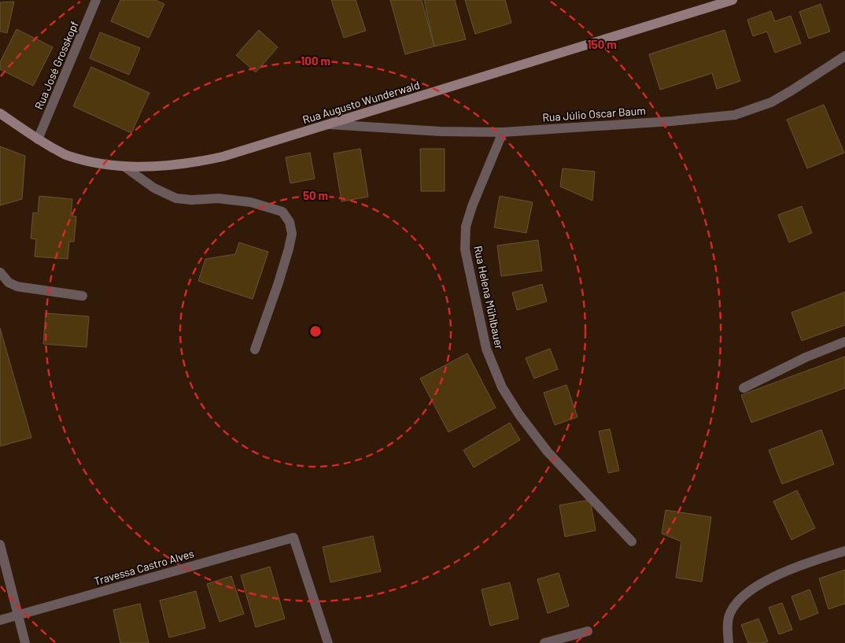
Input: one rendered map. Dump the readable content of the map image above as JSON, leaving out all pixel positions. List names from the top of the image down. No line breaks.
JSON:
{"streets":{"main road":["Rua Augusto Wunderwald"],"street":["Rua José Grosskopf","Rua Júlio Oscar Baum","Rua Helena Mühlbauer","Travessa Castro Alves"]},"crossings":[["Rua José Grosskopf","Rua Augusto Wunderwald"],["Rua Augusto Wunderwald","Rua Júlio Oscar Baum"],["Rua Júlio Oscar Baum","Rua Helena Mühlbauer"]],"rings":["150 m","100 m","50 m"]}
